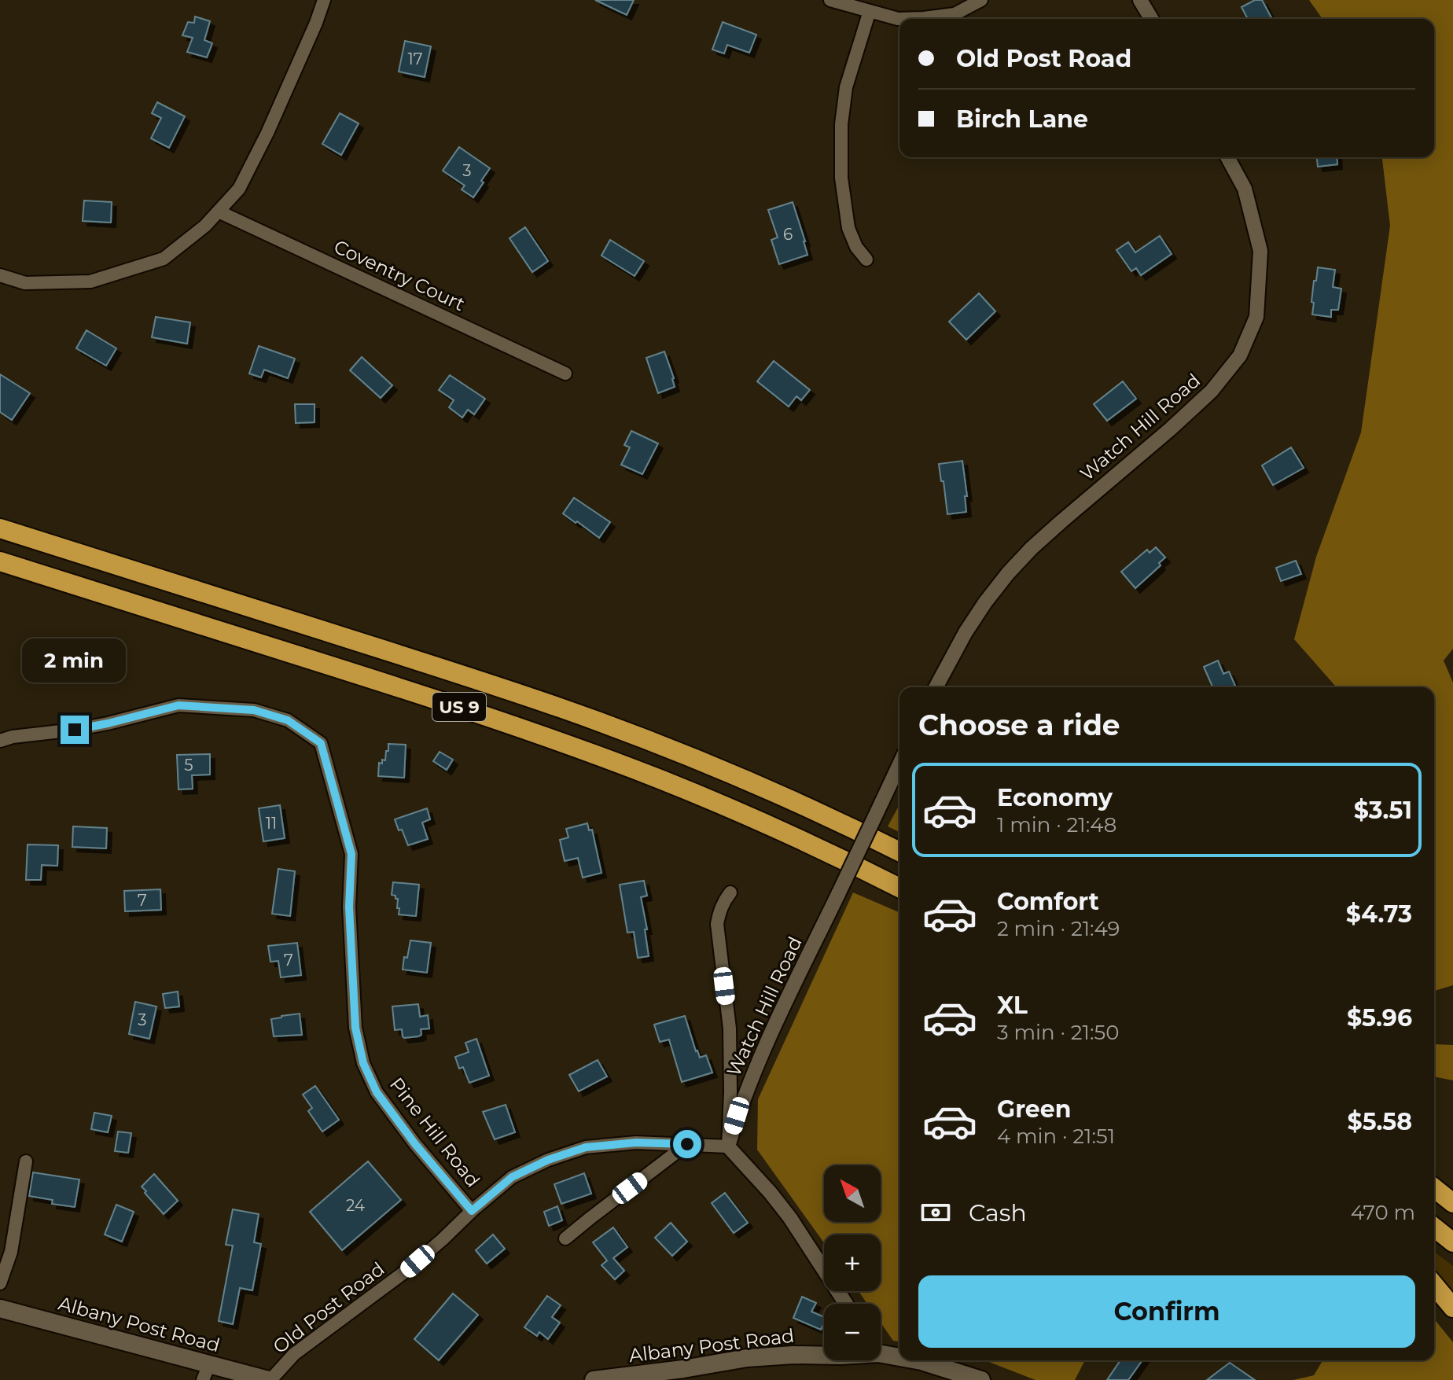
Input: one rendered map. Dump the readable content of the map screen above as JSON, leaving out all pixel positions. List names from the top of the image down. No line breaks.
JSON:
{"streets":{"highway":["US 9"],"main road":["Albany Post Road"],"street":["Coventry Court","Watch Hill Road","Pine Hill Road","Old Post Road"]},"crossings":[["Watch Hill Road","Old Post Road"],["Pine Hill Road","Old Post Road"],["Old Post Road","Albany Post Road"]],"house_numbers":["17","3","6","5","11","7","7","3","24"],"north":"top left","page":{"banner":["Old Post Road","Birch Lane"],"bubble":"2 min","heading":"Choose a ride","list":[{"name":"Economy","note":"1 min · 21:48","value":"$3.51"},{"name":"Comfort","note":"2 min · 21:49","value":"$4.73"},{"name":"XL","note":"3 min · 21:50","value":"$5.96"},{"name":"Green","note":"4 min · 21:51","value":"$5.58"}],"map_buttons":["+","−"],"pay":["Cash","470 m"],"buttons":"Confirm"}}
